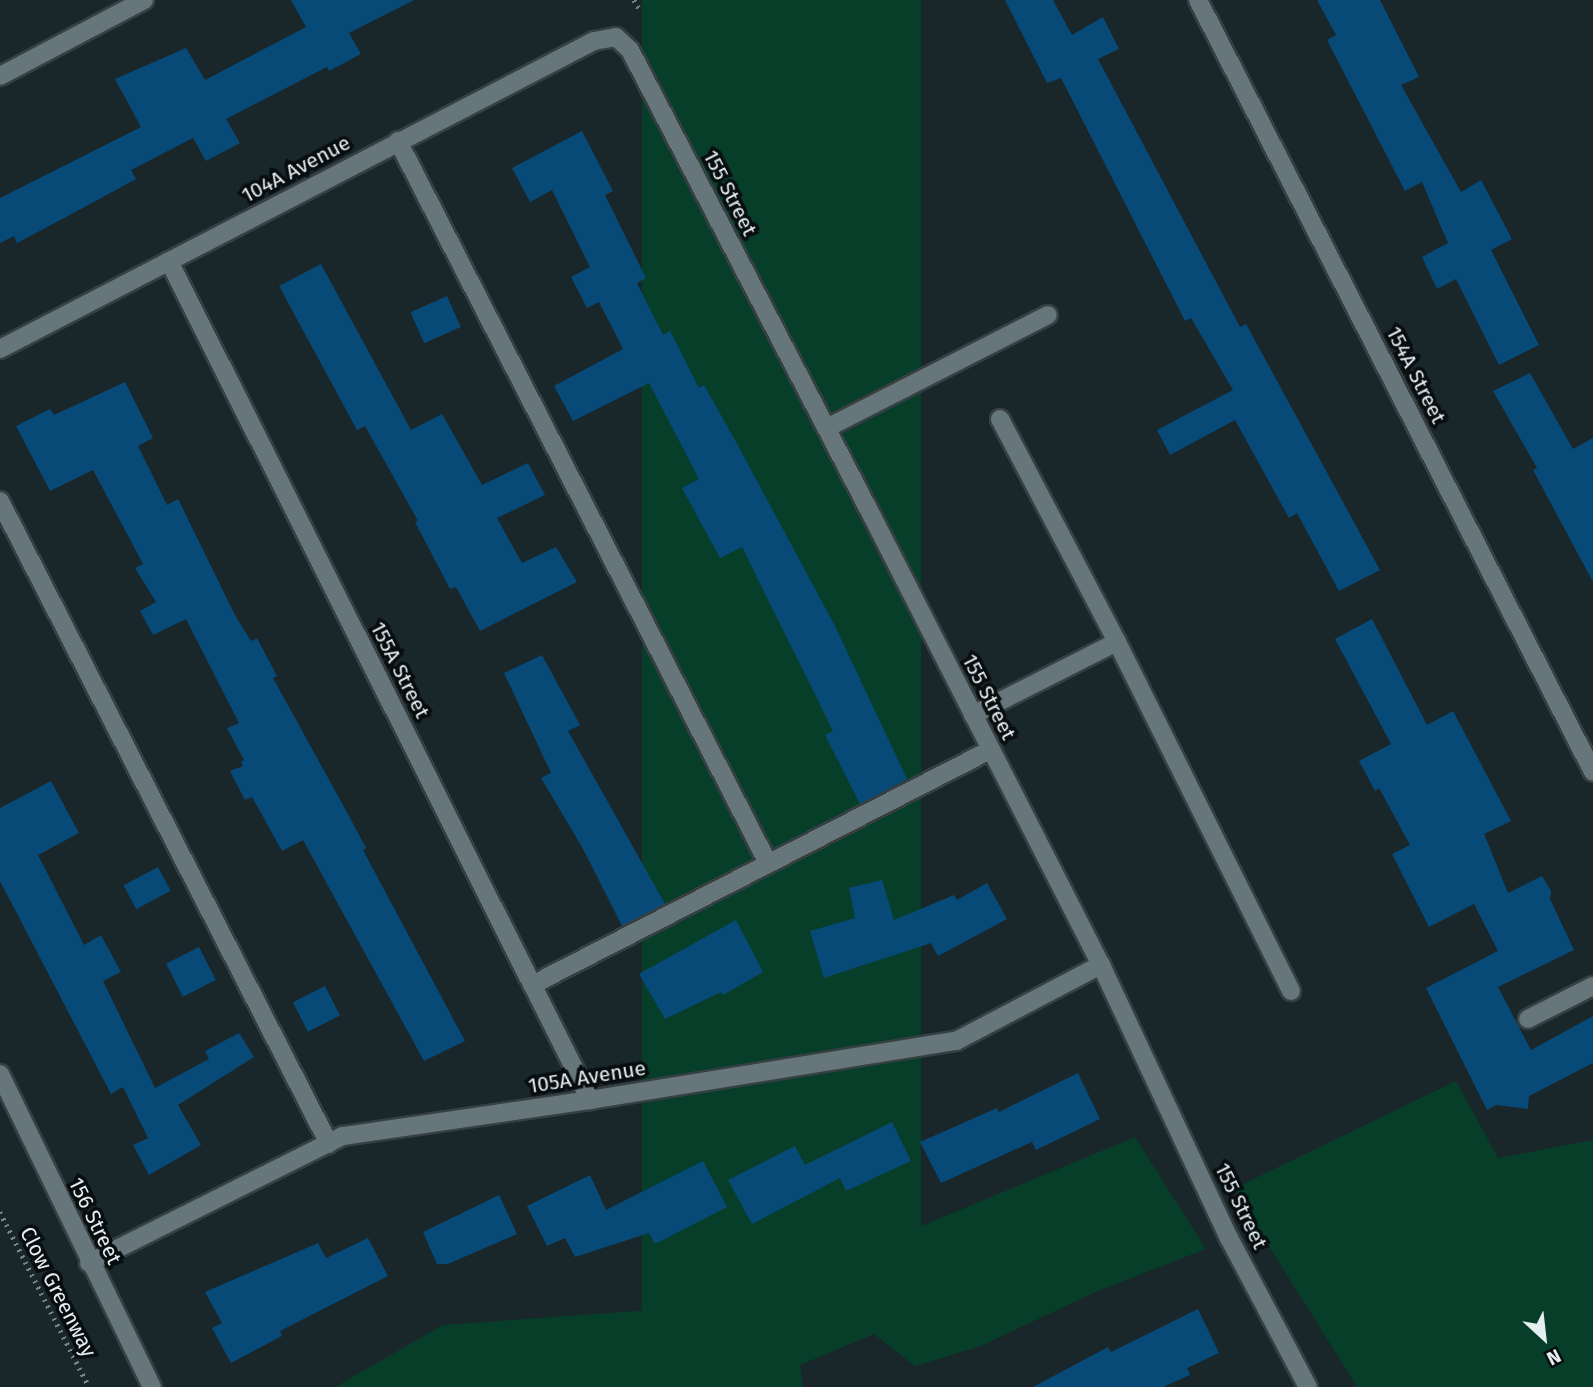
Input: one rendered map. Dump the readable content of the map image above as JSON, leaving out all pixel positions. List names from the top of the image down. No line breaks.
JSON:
{"streets":{"street":["104A Avenue","155 Street","154A Street","155A Street","105A Avenue","156 Street"],"path":["Clow Greenway"]},"crossings":[["104A Avenue","155 Street"],["104A Avenue","155A Street"],["155 Street","105A Avenue"],["155A Street","105A Avenue"],["105A Avenue","156 Street"]],"north":"bottom right"}
